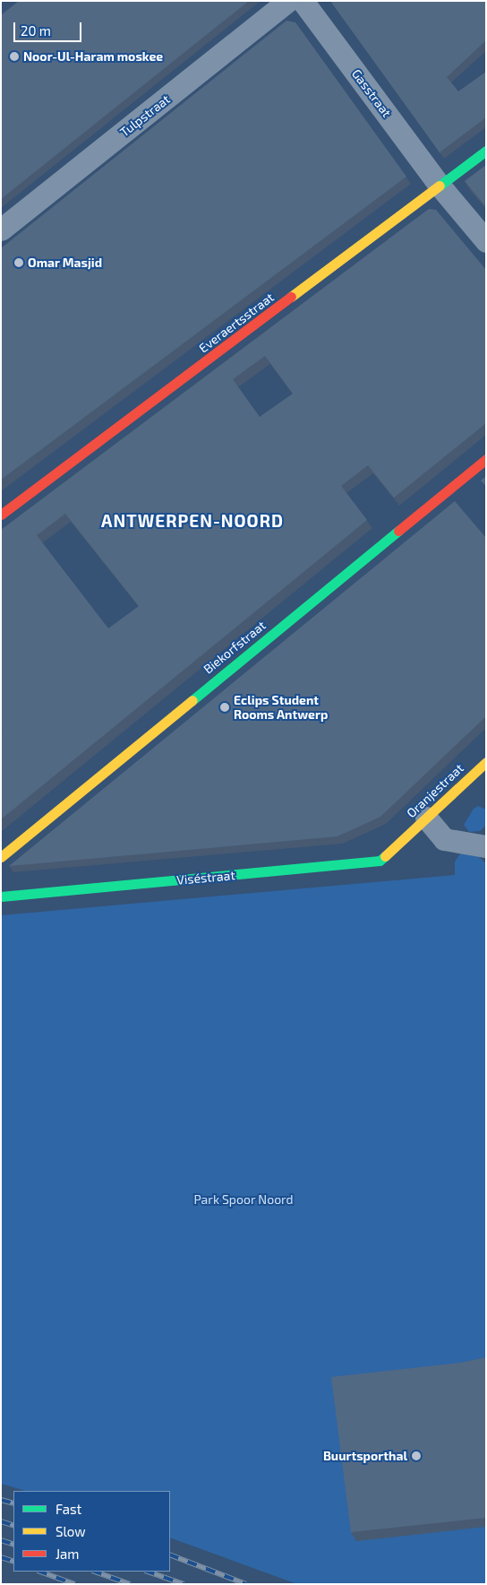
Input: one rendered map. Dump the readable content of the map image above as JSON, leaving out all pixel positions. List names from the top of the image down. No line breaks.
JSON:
{"streets":{"street":["Gasstraat","Tulpstraat","Everaertsstraat","Biekorfstraat","Oranjestraat","Viséstraat"]},"crossings":[["Gasstraat","Everaertsstraat"],["Oranjestraat","Viséstraat"]],"districts":["ANTWERPEN-NOORD"],"parks":["Park Spoor Noord"],"places":["Noor-Ul-Haram moskee","Omar Masjid","Eclips Student Rooms Antwerp","Buurtsporthal"],"legend":["Fast","Slow","Jam"],"scale_bar":"20 m"}
